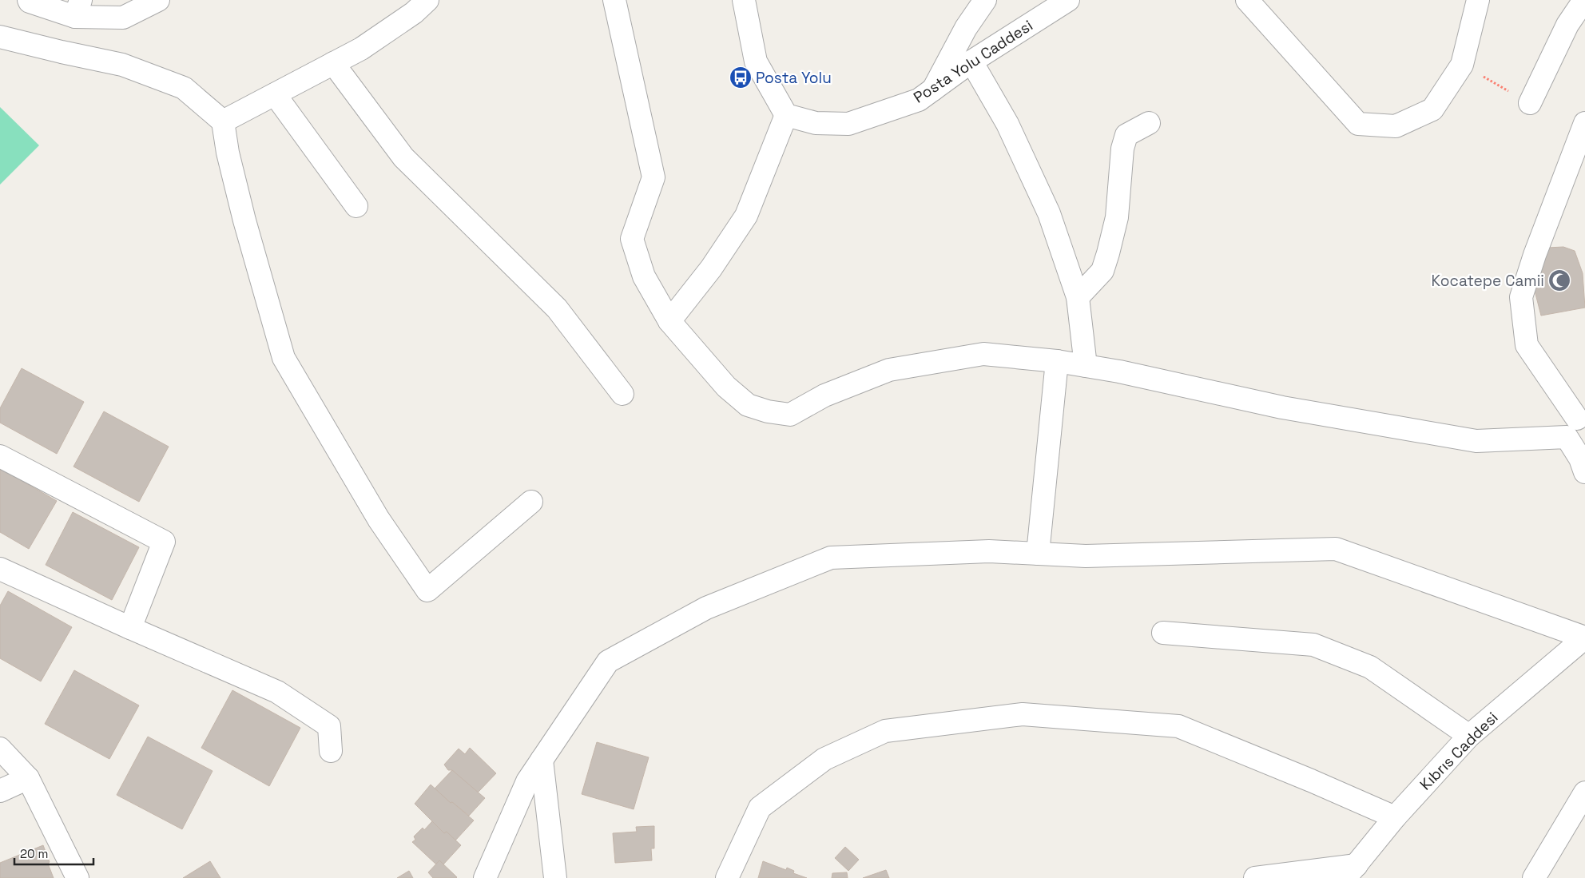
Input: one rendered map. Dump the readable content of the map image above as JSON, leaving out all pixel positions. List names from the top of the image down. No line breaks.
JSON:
{"streets":{"street":["Posta Yolu Caddesi","Kıbrıs Caddesi"]},"places":{"bus stop":["Posta Yolu"],"mosque":["Kocatepe Camii"]},"scale_bar":"20 m"}
